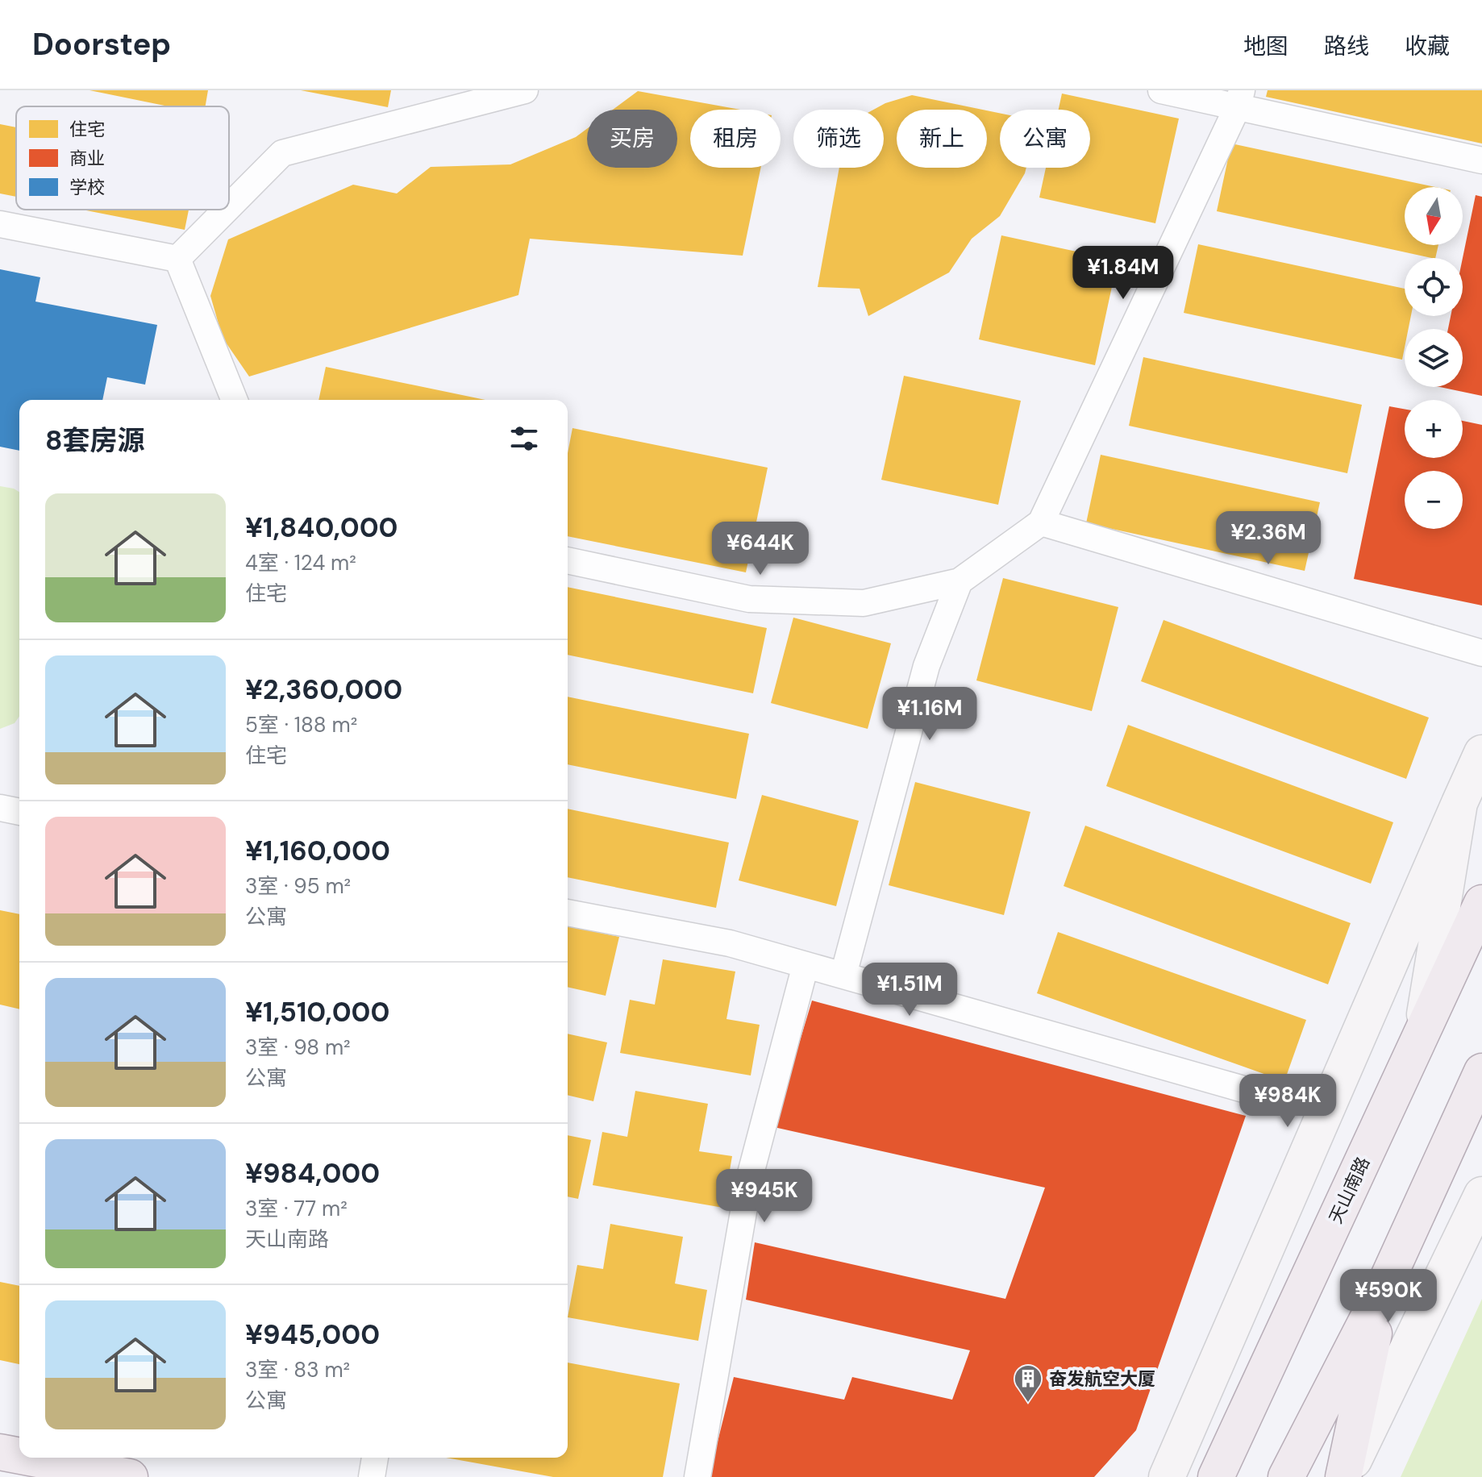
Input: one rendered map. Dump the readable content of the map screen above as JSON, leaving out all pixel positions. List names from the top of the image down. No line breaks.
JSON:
{"streets":{"main road":["天山南路"]},"places":{"building":["奋发航空大厦"]},"legend":["住宅","商业","学校"],"north":"bottom","page":{"header":"Doorstep","nav":["地图","路线","收藏"],"chip":["买房","租房","筛选","新上","公寓"],"map_buttons":["+","−"],"price":["¥1.84M","¥2.36M","¥644K","¥1.16M","¥1.51M","¥984K","¥945K","¥590K"],"heading":"8套房源","list":[{"name":"¥1,840,000","note":"4室 · 124 m² · 住宅"},{"name":"¥2,360,000","note":"5室 · 188 m² · 住宅"},{"name":"¥1,160,000","note":"3室 · 95 m² · 公寓"},{"name":"¥1,510,000","note":"3室 · 98 m² · 公寓"},{"name":"¥984,000","note":"3室 · 77 m² · 天山南路"},{"name":"¥945,000","note":"3室 · 83 m² · 公寓"}]}}
